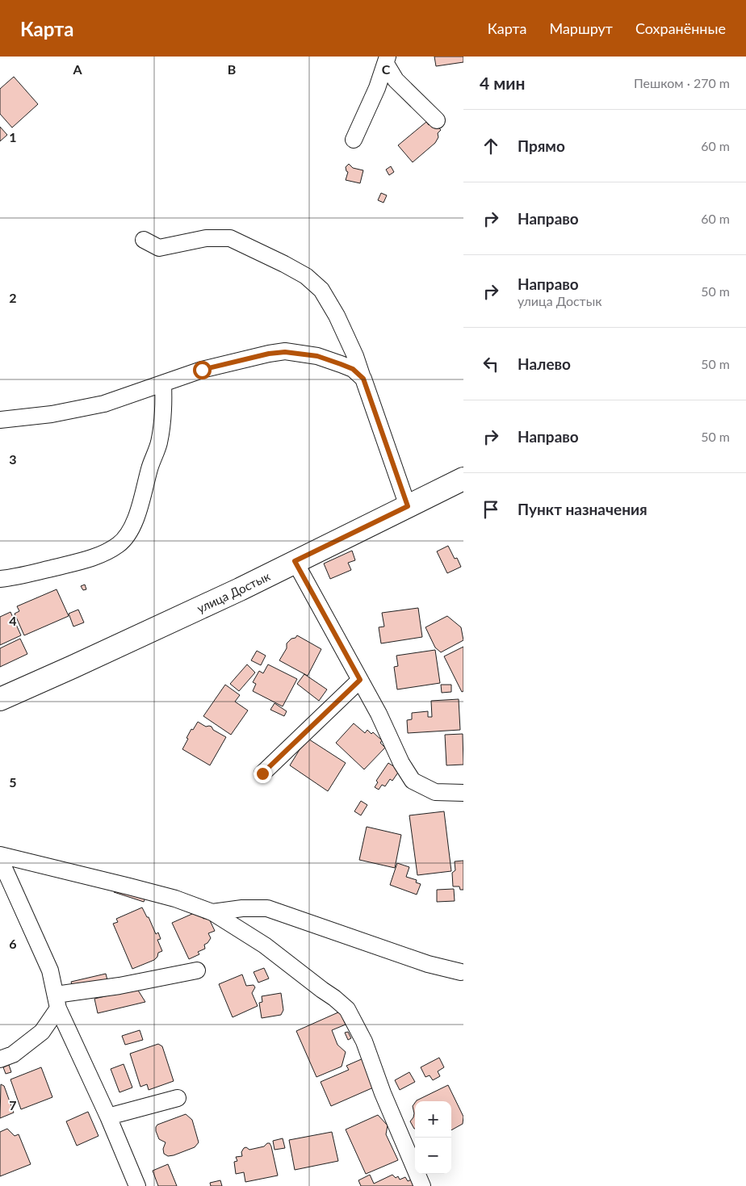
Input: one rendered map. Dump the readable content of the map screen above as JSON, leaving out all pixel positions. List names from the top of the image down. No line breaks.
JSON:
{"streets":{"main road":["улица Достык"]},"page":{"header":"Карта","nav":["Карта","Маршрут","Сохранённые"],"heading":["4 мин","Пешком · 270 m"],"list":[["Прямо","60 m"],["Направо","60 m"],["Направо","улица Достык","50 m"],["Налево","50 m"],["Направо","50 m"],"Пункт назначения"],"map_buttons":["+","−"]},"grid":{"columns":["A","B","C"],"rows":["1","2","3","4","5","6","7"]}}
